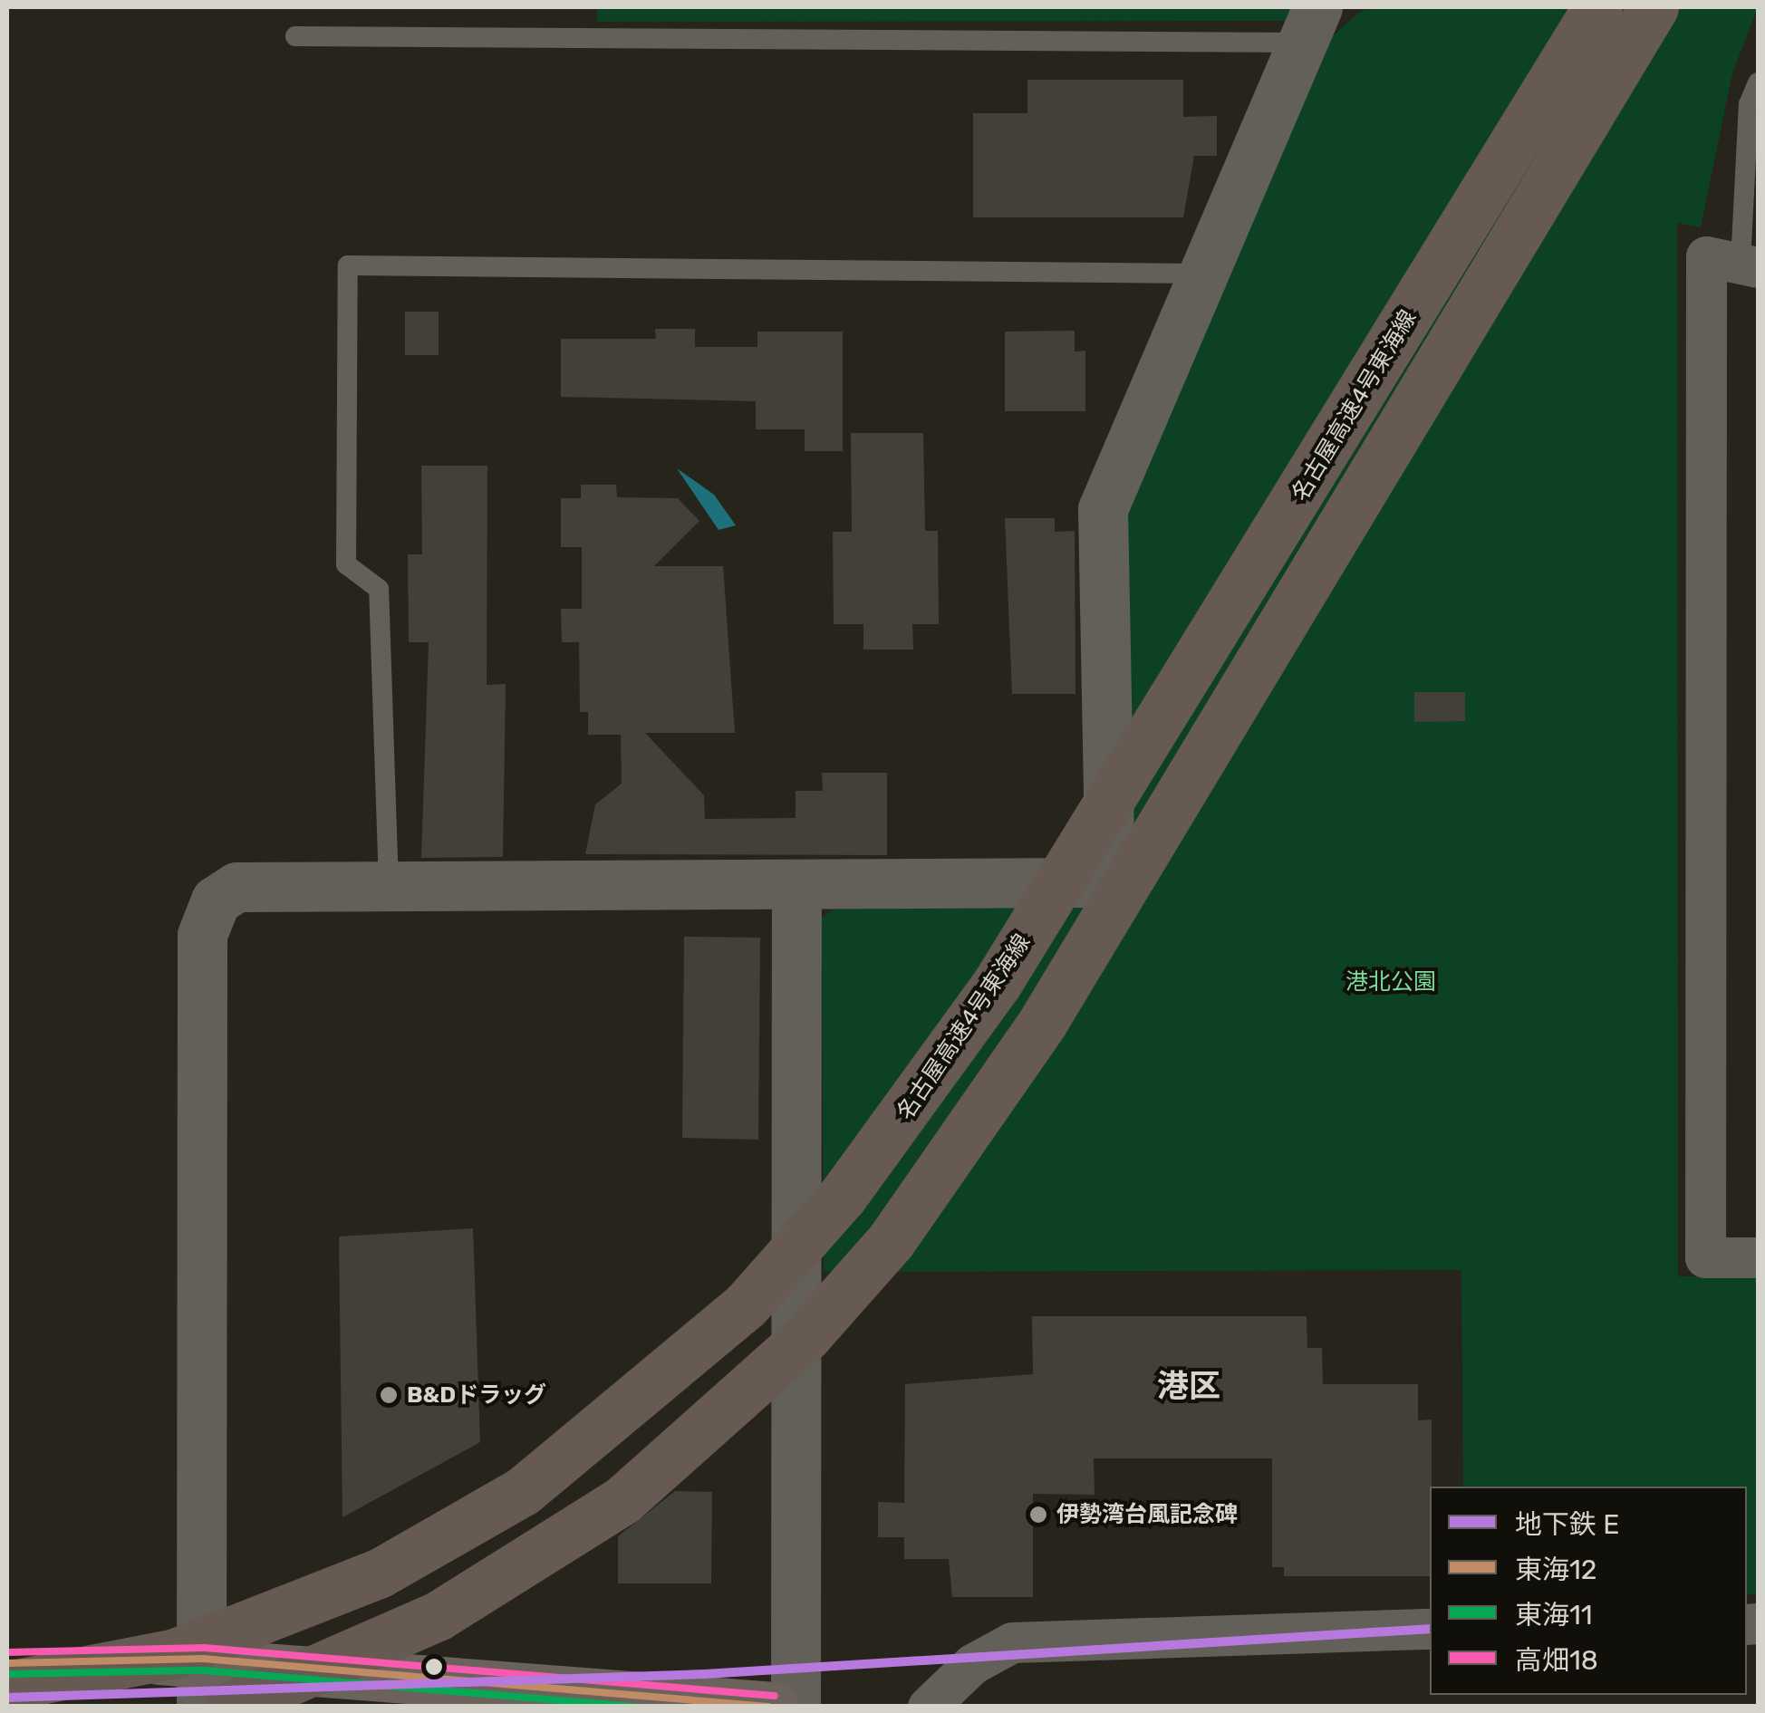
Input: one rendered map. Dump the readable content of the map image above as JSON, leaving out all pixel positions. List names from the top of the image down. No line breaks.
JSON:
{"streets":{"highway":["名古屋高速4号東海線"]},"districts":["港区"],"parks":["港北公園"],"places":["B&Dドラッグ","伊勢湾台風記念碑"],"lines":["metro line E","transit line 高畑18","transit line 東海12","transit line 東海11"],"legend":["地下鉄 E","東海12","東海11","高畑18"]}
